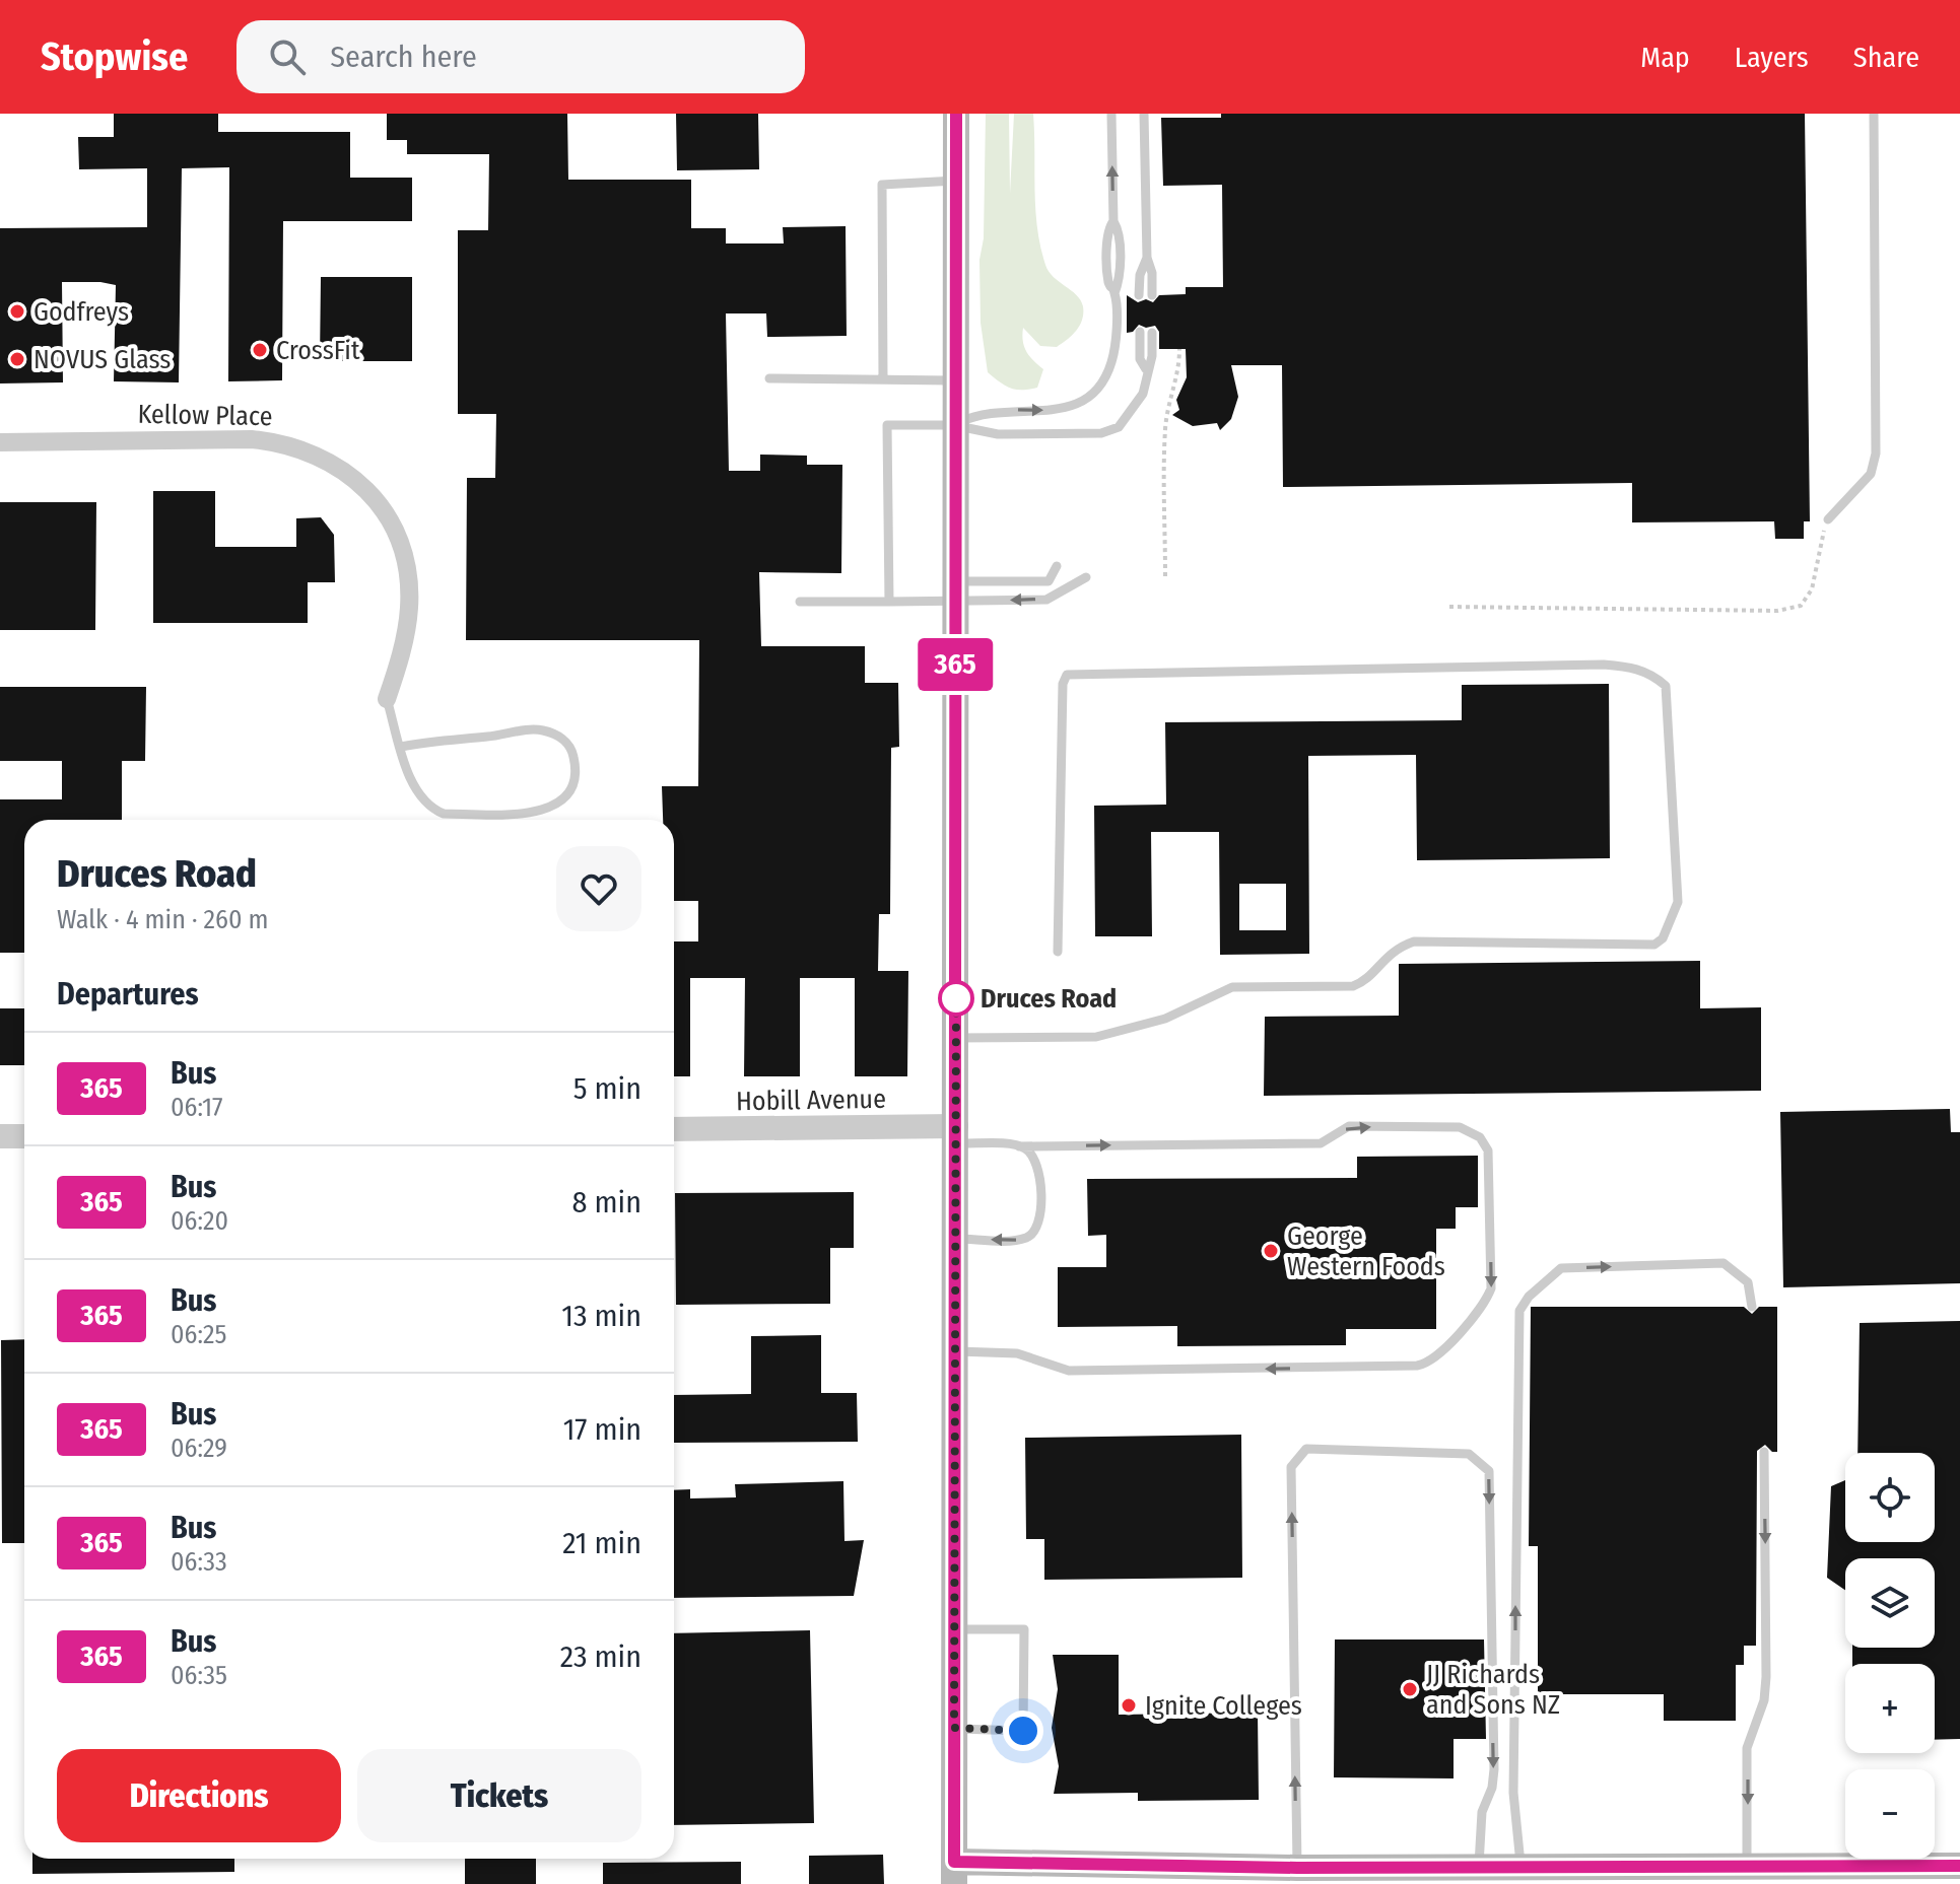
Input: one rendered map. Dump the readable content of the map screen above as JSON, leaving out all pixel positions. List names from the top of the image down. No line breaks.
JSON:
{"streets":{"street":["Kellow Place","Hobill Avenue"]},"places":["Godfreys","CrossFit","NOVUS Glass","Druces Road","George Western Foods","JJ Richards and Sons NZ","Ignite Colleges"],"lines":["bus line 365"],"page":{"header":"Stopwise","search":"Search here","nav":["Map","Layers","Share"],"on_map":"365","heading":[["Druces Road","Walk · 4 min · 260 m"],"Departures"],"list":[{"mark":"365","name":"Bus","note":"06:17","value":"5 min"},{"mark":"365","name":"Bus","note":"06:20","value":"8 min"},{"mark":"365","name":"Bus","note":"06:25","value":"13 min"},{"mark":"365","name":"Bus","note":"06:29","value":"17 min"},{"mark":"365","name":"Bus","note":"06:33","value":"21 min"},{"mark":"365","name":"Bus","note":"06:35","value":"23 min"}],"map_buttons":["+","−"],"buttons":["Directions","Tickets"]}}
